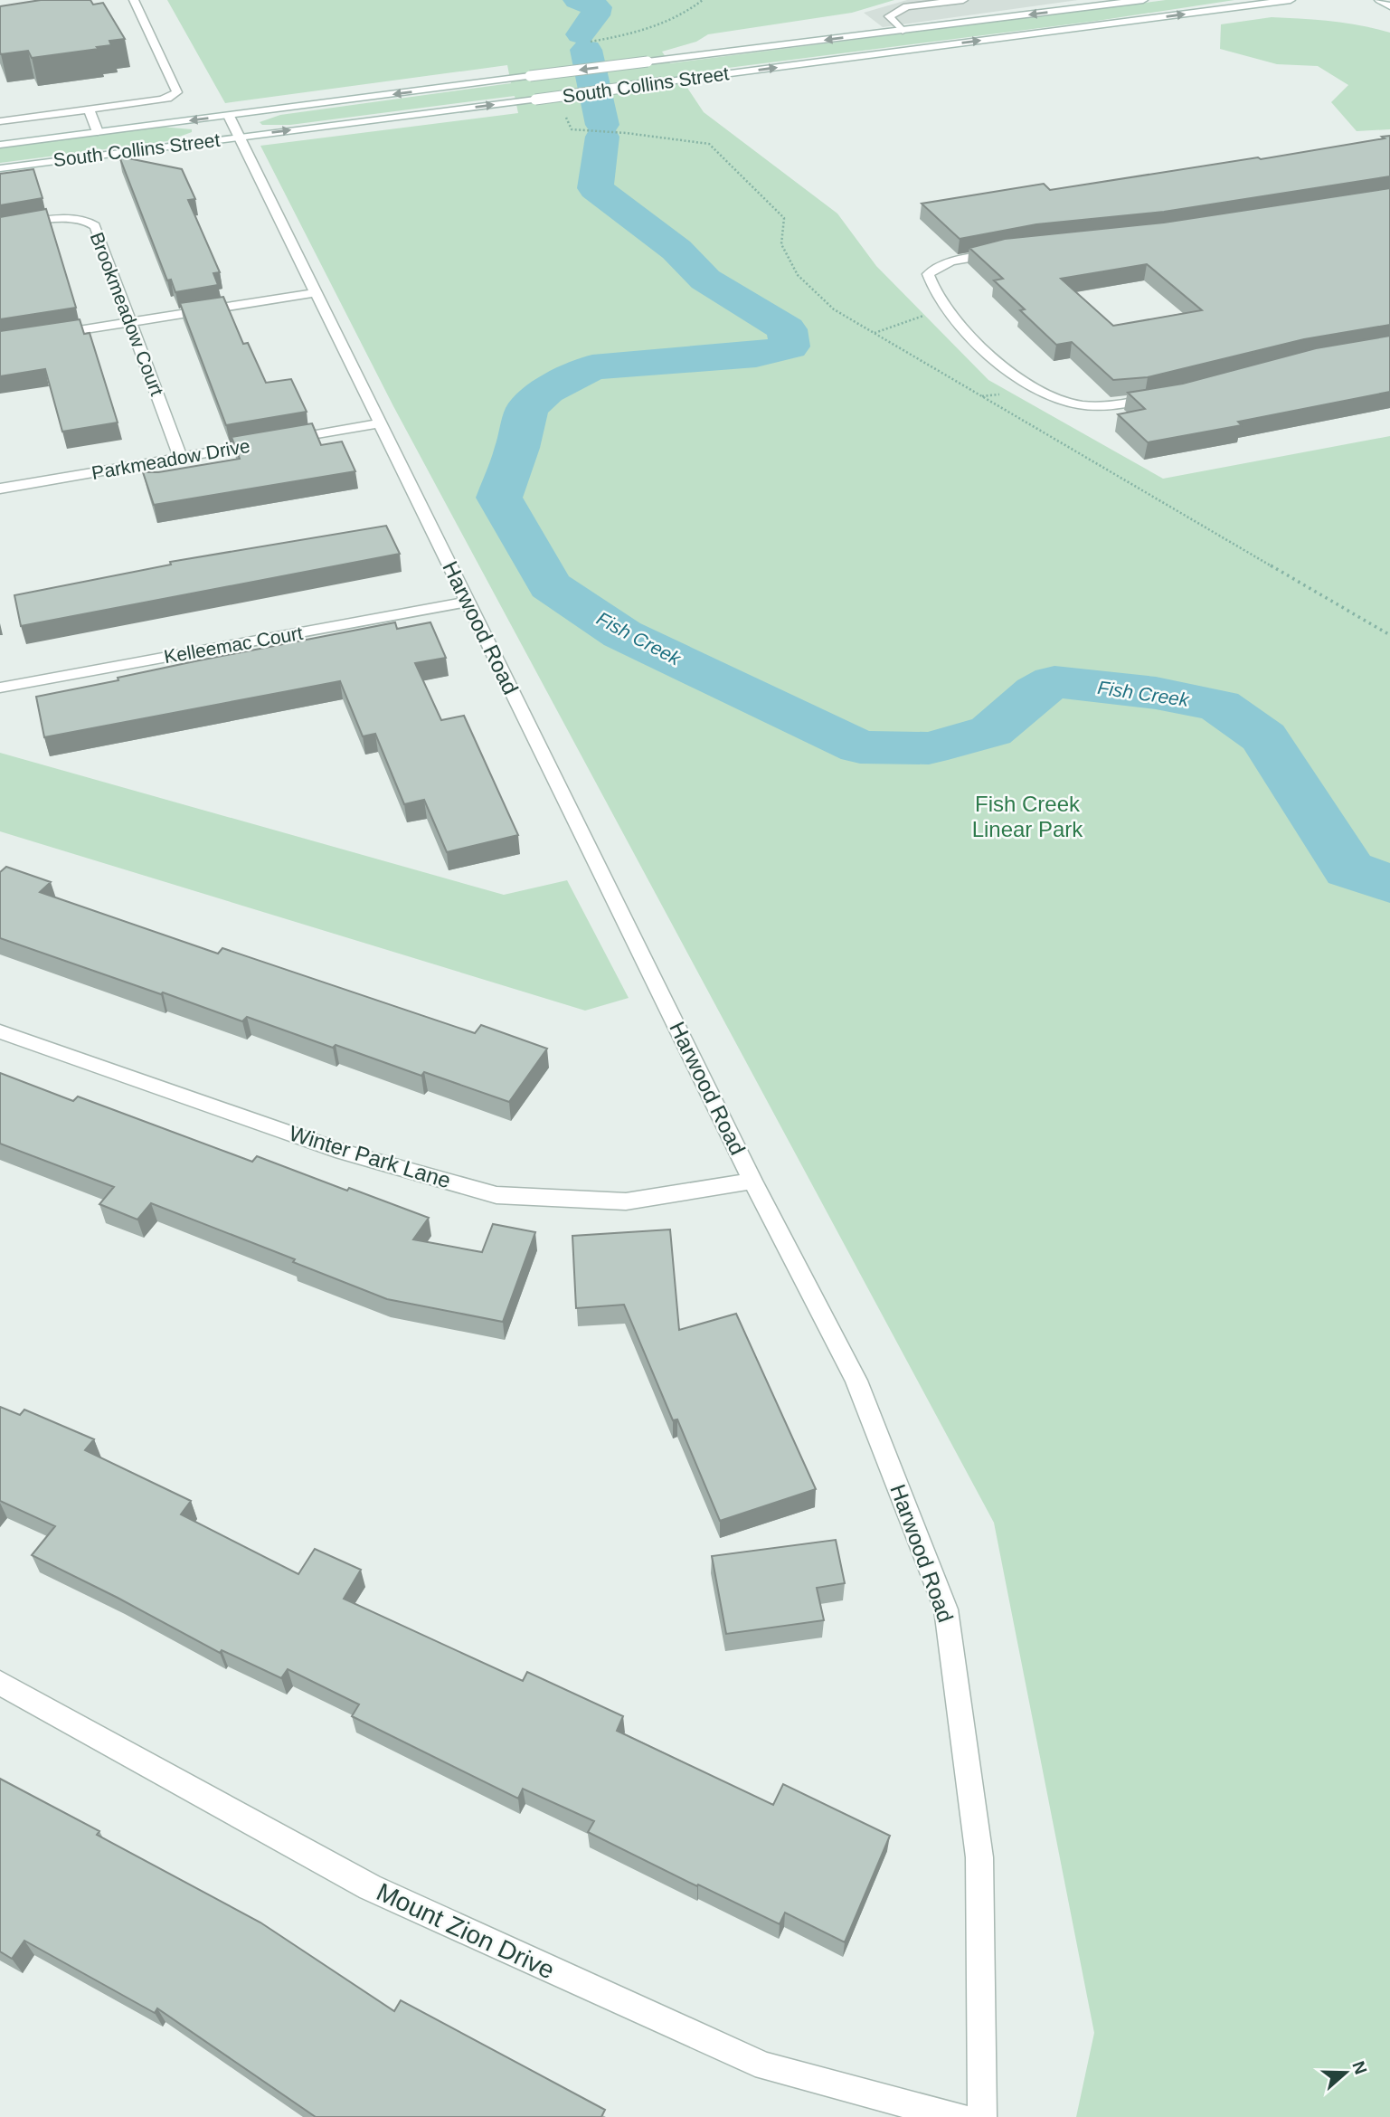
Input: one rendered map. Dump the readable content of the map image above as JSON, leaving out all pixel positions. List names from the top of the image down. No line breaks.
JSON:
{"streets":{"street":["South Collins Street","Brookmeadow Court","Parkmeadow Drive","Harwood Road","Kelleemac Court","Winter Park Lane","Mount Zion Drive"]},"crossings":[["South Collins Street","Harwood Road"],["Brookmeadow Court","Parkmeadow Drive"],["Parkmeadow Drive","Harwood Road"],["Harwood Road","Kelleemac Court"],["Harwood Road","Winter Park Lane"]],"water":["Fish Creek"],"parks":["Fish Creek Linear Park"],"north":"right"}
